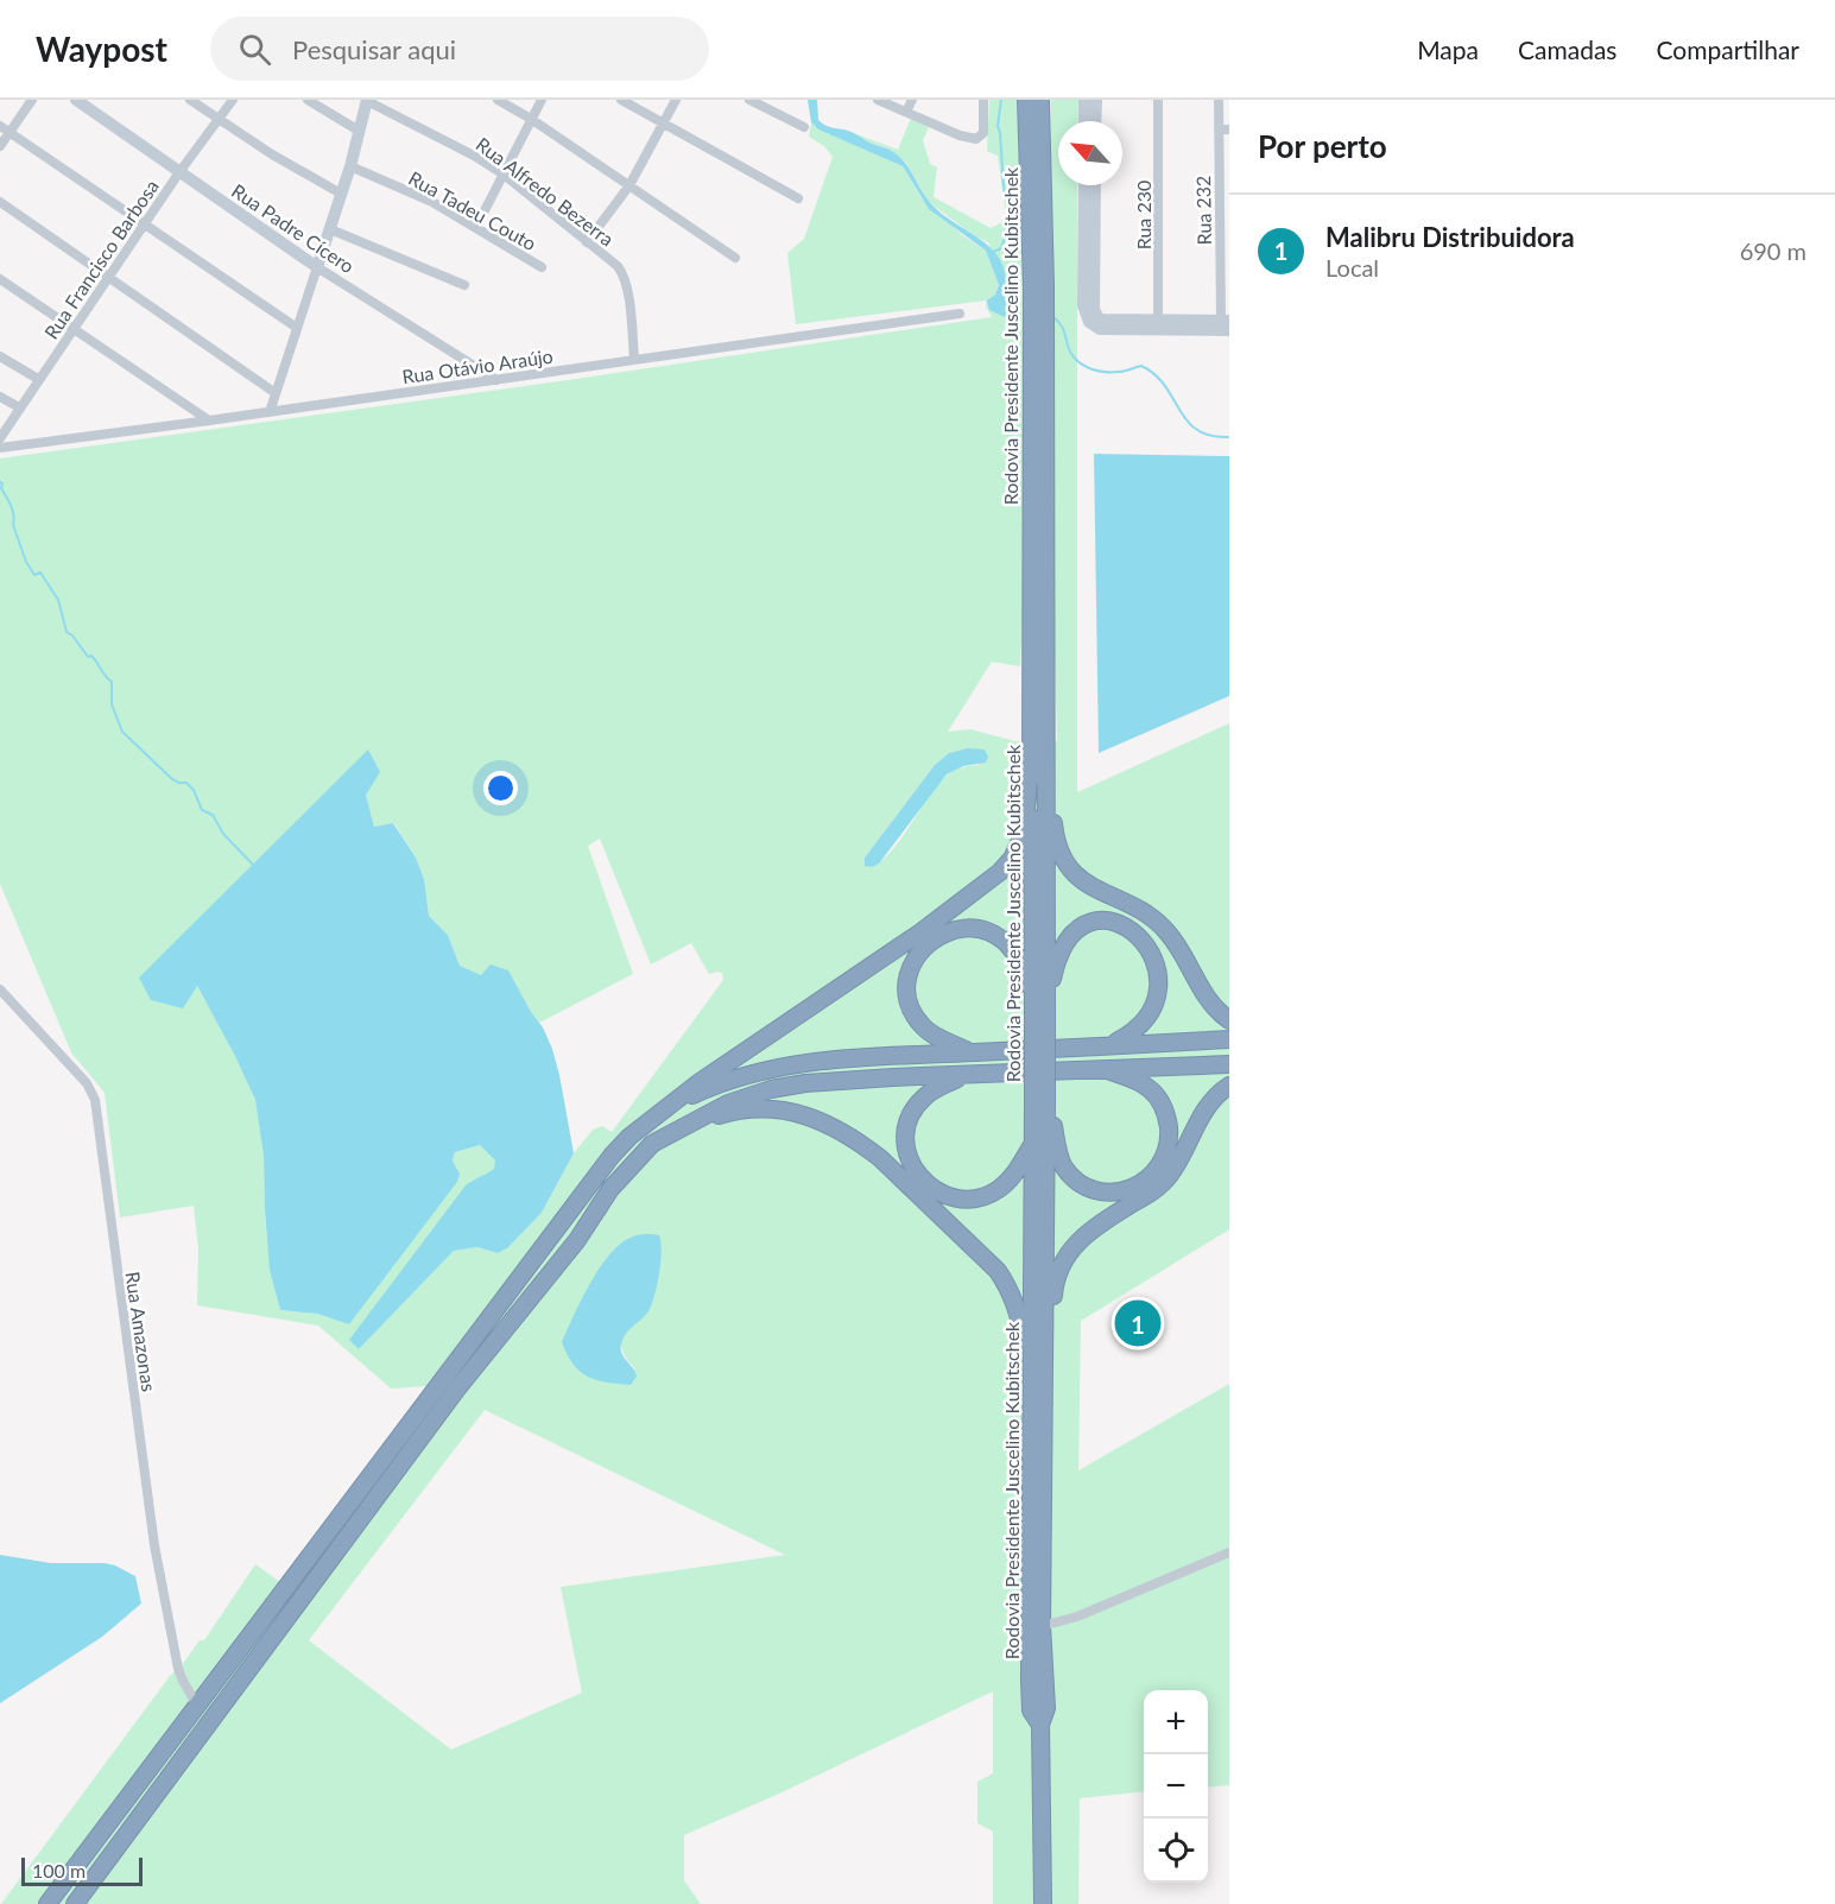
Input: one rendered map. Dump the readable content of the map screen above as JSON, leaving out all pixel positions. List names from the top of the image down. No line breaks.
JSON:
{"streets":{"highway":["Rodovia Presidente Juscelino Kubitschek"],"street":["Rua Alfredo Bezerra","Rua Tadeu Couto","Rua 232","Rua 230","Rua Padre Cícero","Rua Francisco Barbosa","Rua Otávio Araújo","Rua Amazonas"]},"crossings":[["Rua Alfredo Bezerra","Rua Otávio Araújo"],["Rua Padre Cícero","Rua Francisco Barbosa"],["Rua Padre Cícero","Rua Otávio Araújo"]],"scale_bar":"100 m","north":"top left","page":{"header":"Waypost","search":"Pesquisar aqui","nav":["Mapa","Camadas","Compartilhar"],"heading":"Por perto","list":[{"mark":"1","name":"Malibru Distribuidora","note":"Local","value":"690 m"}],"pins":"1","map_buttons":["+","−"],"scale":"100 m"}}
